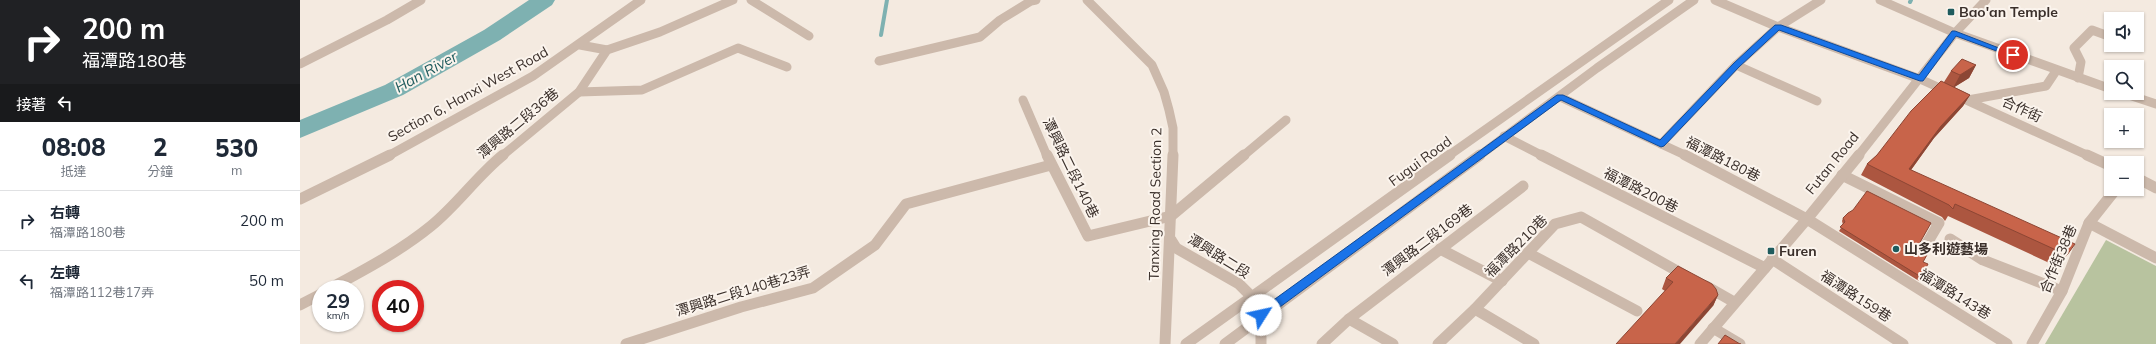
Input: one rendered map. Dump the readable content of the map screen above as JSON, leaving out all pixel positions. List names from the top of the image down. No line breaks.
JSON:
{"streets":{"street":["Section 6, Hanxi West Road","合作街","潭興路二段36巷","福潭路180巷","Fugui Road","Futan Road","潭興路二段140巷","福潭路200巷","Tanxing Road Section 2","潭興路二段169巷","福潭路210巷","潭興路二段","合作街38巷","潭興路二段140巷23弄","福潭路143巷","福潭路159巷"]},"crossings":[["合作街","Futan Road"],["福潭路180巷","Futan Road"],["福潭路180巷","福潭路143巷"],["Fugui Road","潭興路二段"],["Futan Road","福潭路200巷"],["Futan Road","福潭路210巷"],["Futan Road","福潭路143巷"],["Futan Road","福潭路159巷"],["潭興路二段140巷","Tanxing Road Section 2"],["潭興路二段140巷","潭興路二段140巷23弄"],["福潭路200巷","福潭路159巷"],["Tanxing Road Section 2","潭興路二段"]],"water":["Han River"],"places":{"transit":["Bao'an Temple","Furen"],"other":["山多利遊藝場"]},"page":{"turn":["200 m","福潭路180巷"],"map_buttons":["+","−"],"then":"接著","eta":["08:08","抵達","2","分鐘","530","m"],"list":[{"name":"右轉","note":"福潭路180巷","value":"200 m"},{"name":"左轉","note":"福潭路112巷17弄","value":"50 m"}],"speed":"29 km/h","limit":"40"}}
